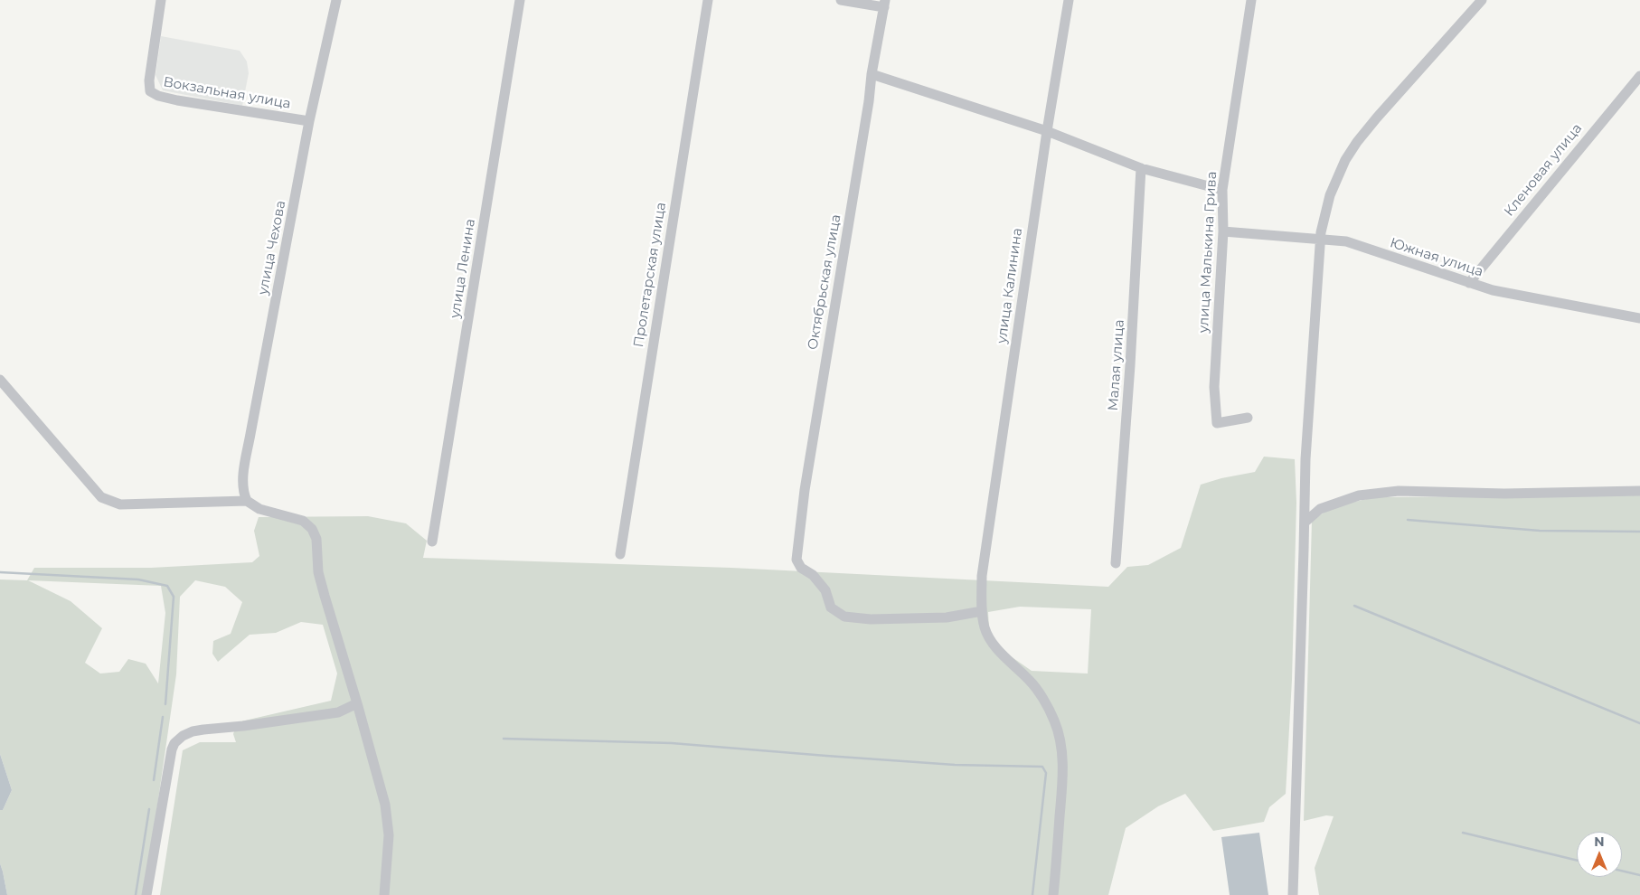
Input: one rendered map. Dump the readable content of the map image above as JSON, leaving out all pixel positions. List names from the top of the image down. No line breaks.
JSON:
{"streets":{"street":["Вокзальная улица","Кленовая улица","улица Чехова","улица Малькина Грива","Южная улица","улица Ленина","Пролетарская улица","Октябрьская улица","улица Калинина","Малая улица"]},"crossings":[["Вокзальная улица","улица Чехова"],["Кленовая улица","Южная улица"],["улица Малькина Грива","Южная улица"],["Октябрьская улица","улица Калинина"]],"north":"top"}
